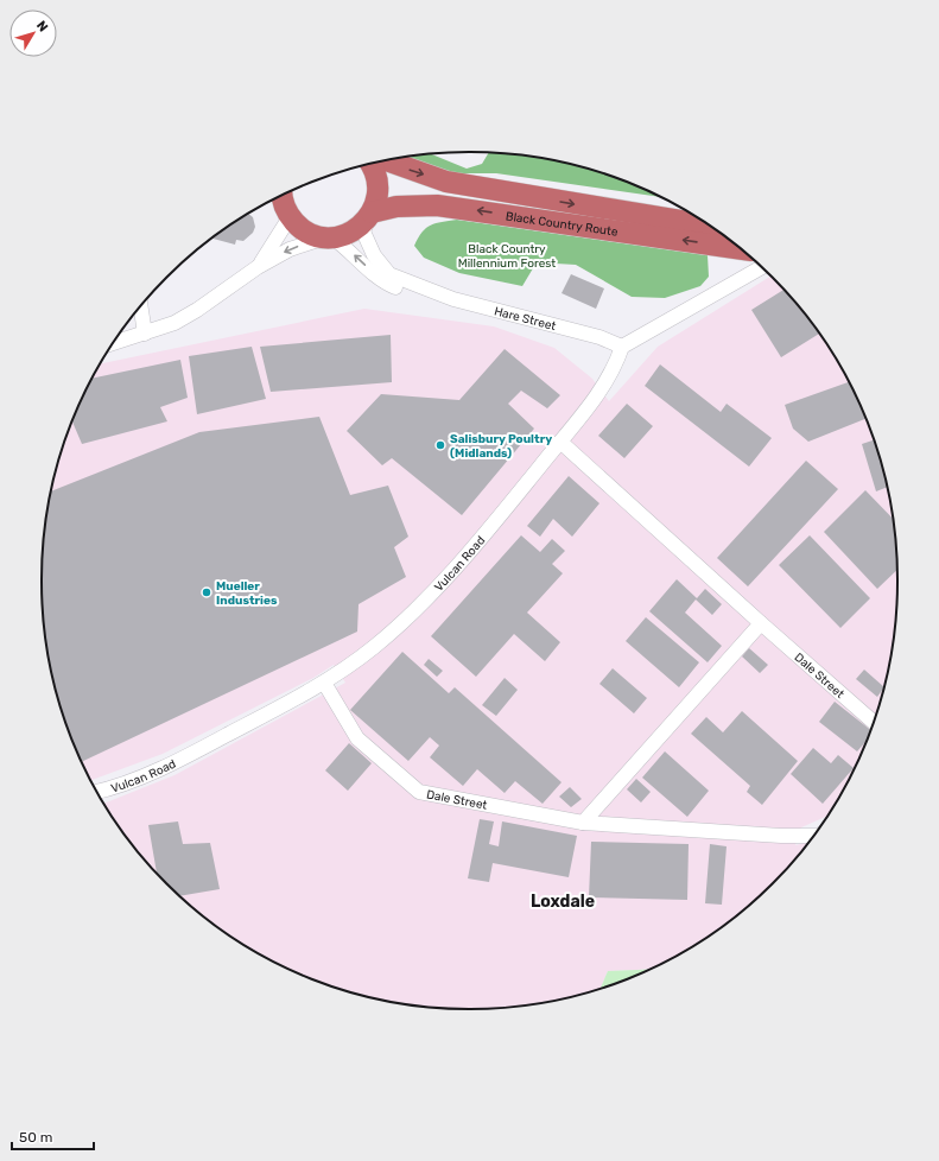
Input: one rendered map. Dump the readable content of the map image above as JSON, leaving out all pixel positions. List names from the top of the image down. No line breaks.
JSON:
{"streets":{"highway":["Black Country Route"],"street":["Hare Street","Vulcan Road","Dale Street"]},"crossings":[["Black Country Route","Hare Street"],["Hare Street","Vulcan Road"],["Vulcan Road","Dale Street"]],"districts":["Loxdale"],"parks":["Black Country Millennium Forest"],"places":["Salisbury Poultry (Midlands)","Mueller Industries"],"scale_bar":"50 m","north":"top right"}
